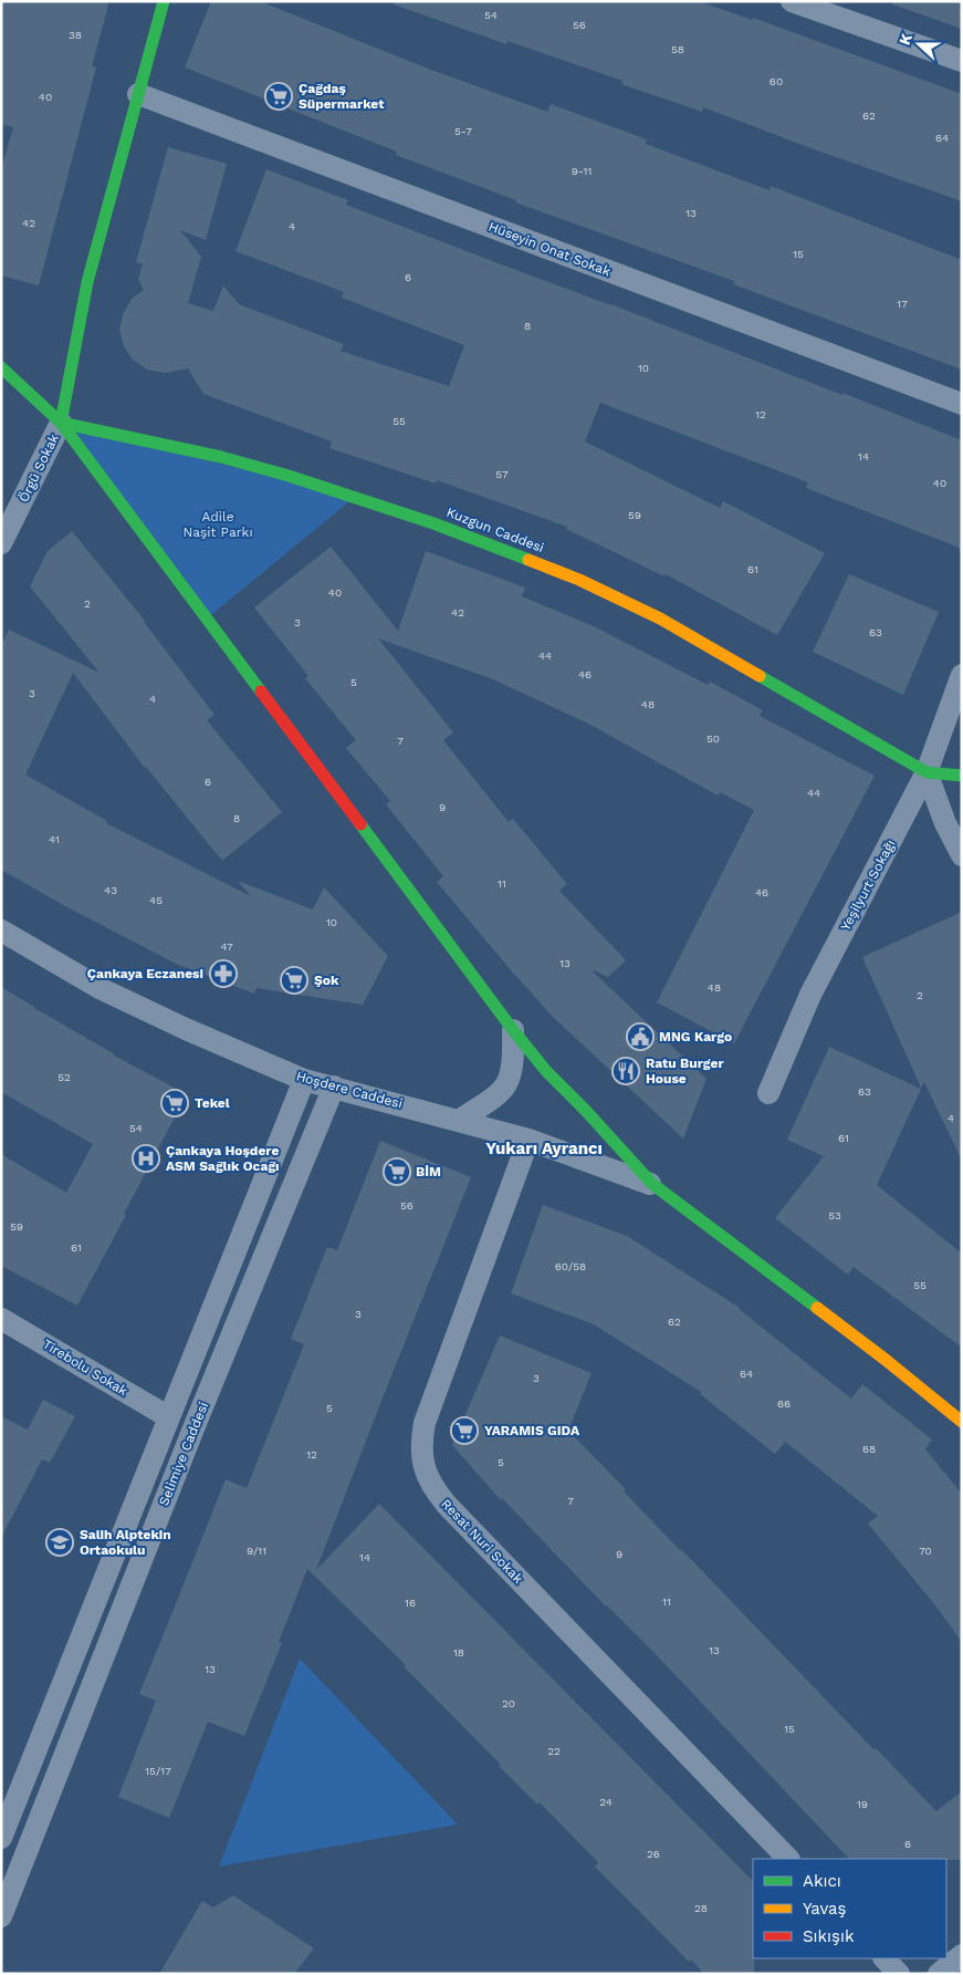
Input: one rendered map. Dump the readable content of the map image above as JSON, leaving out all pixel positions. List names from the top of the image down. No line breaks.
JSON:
{"streets":{"main road":["Kuzgun Caddesi"],"street":["Hüseyin Onat Sokak","Örgü Sokak","Yeşilyurt Sokağı","Hoşdere Caddesi","Tirebolu Sokak","Selimiye Caddesi","Resat Nuri Sokak"]},"crossings":[["Örgü Sokak","Kuzgun Caddesi"],["Kuzgun Caddesi","Yeşilyurt Sokağı"],["Hoşdere Caddesi","Selimiye Caddesi"],["Hoşdere Caddesi","Resat Nuri Sokak"],["Tirebolu Sokak","Selimiye Caddesi"]],"districts":["Yukarı Ayrancı"],"parks":["Adile Naşit Parkı"],"places":{"supermarket":["Çağdaş Süpermarket","Şok","Tekel","BİM","YARAMIS GIDA"],"pharmacy":["Çankaya Eczanesi"],"public building":["MNG Kargo"],"restaurant":["Ratu Burger House"],"hospital":["Çankaya Hoşdere ASM Sağlık Ocağı"],"school or university":["Salih Alptekin Ortaokulu"]},"house_numbers":["54","56","38","58","60","40","62","5-7","64","9-11","13","42","4","15","6","17","8","10","12","55","14","57","40","59","61","40","2","42","3","63","44","46","5","3","4","48","50","7","6","44","9","8","41","11","43","46","45","10","47","13","48","2","52","63","4","54","61","56","53","59","61","60/58","55","3","62","64","3","66","5","68","12","5","7","9/11","70","9","14","11","16","13","18","13","20","15","22","15/17","24","19","6","26","28"],"legend":["Akıcı","Yavaş","Sıkışık"],"north":"left"}
